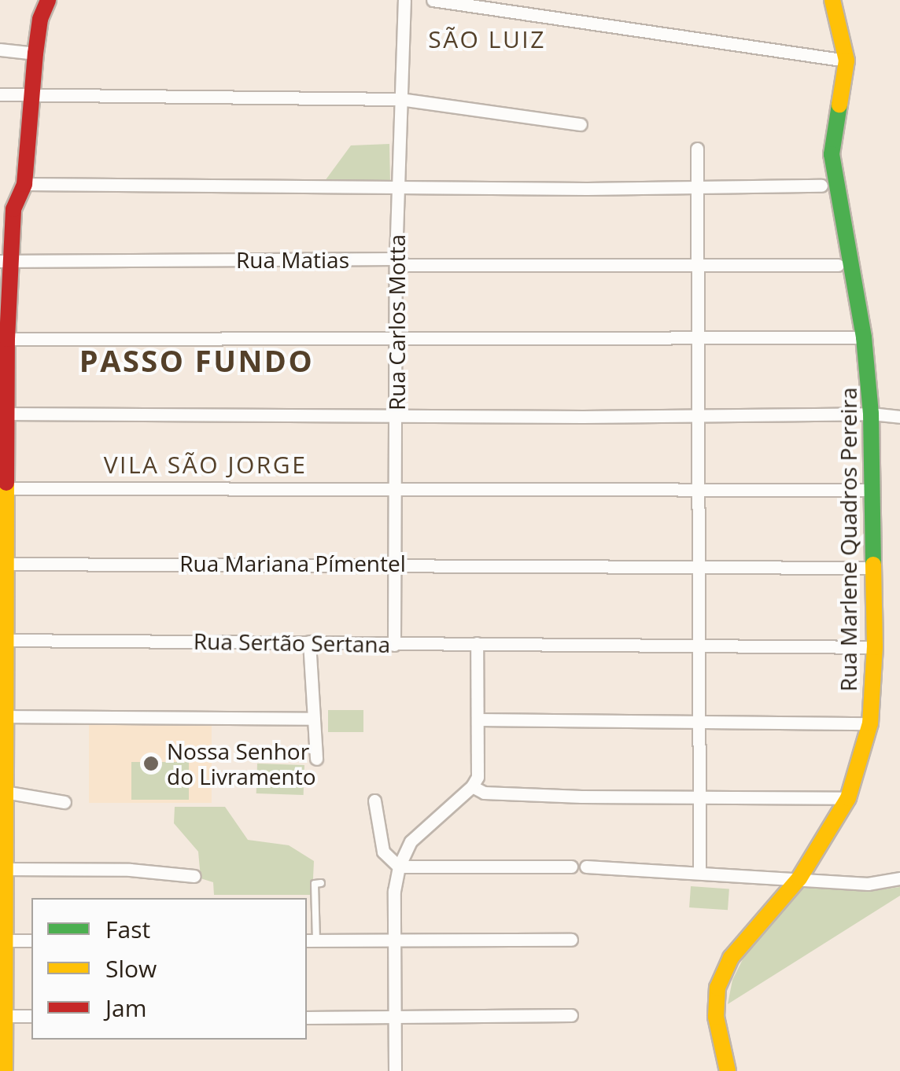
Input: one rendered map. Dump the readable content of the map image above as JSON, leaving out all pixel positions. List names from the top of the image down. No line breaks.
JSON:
{"streets":{"street":["Rua Matias","Rua Carlos Motta","Rua Marlene Quadros Pereira","Rua Mariana Pímentel","Rua Sertão Sertana"]},"crossings":[["Rua Matias","Rua Carlos Motta"],["Rua Carlos Motta","Rua Mariana Pímentel"],["Rua Carlos Motta","Rua Sertão Sertana"],["Rua Marlene Quadros Pereira","Rua Mariana Pímentel"],["Rua Marlene Quadros Pereira","Rua Sertão Sertana"]],"districts":["SÃO LUIZ","PASSO FUNDO","VILA SÃO JORGE"],"places":["Nossa Senhor do Livramento"],"legend":["Fast","Slow","Jam"]}
